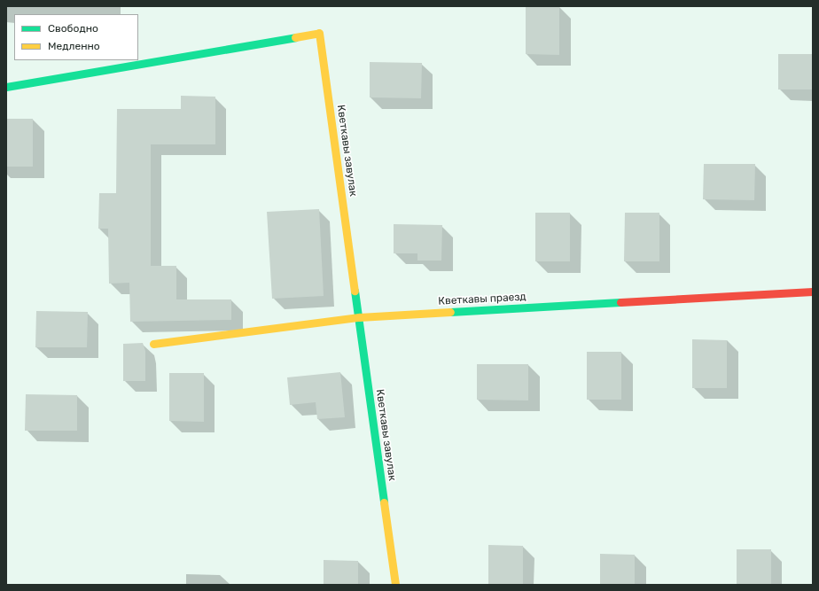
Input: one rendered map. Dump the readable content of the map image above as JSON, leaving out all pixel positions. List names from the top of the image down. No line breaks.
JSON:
{"streets":{"street":["Кветкавы завулак","Кветкавы праезд"]},"crossings":[["Кветкавы завулак","Кветкавы праезд"]],"legend":["Свободно","Медленно"]}
